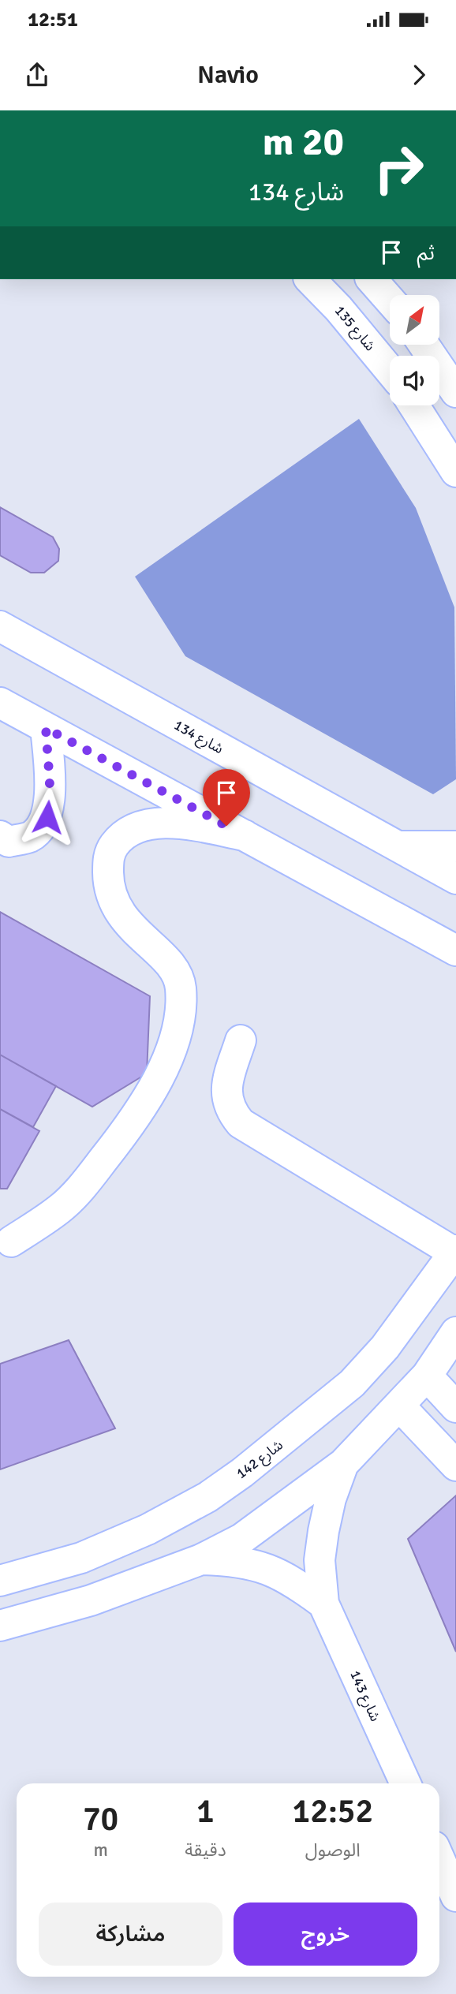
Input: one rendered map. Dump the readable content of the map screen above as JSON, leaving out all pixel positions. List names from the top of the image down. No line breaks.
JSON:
{"streets":{"street":["شارع 135","شارع 134","شارع 142","شارع 143"]},"north":"top right","page":{"status":"12:51","header":"Navio","turn":["20 m","شارع 134"],"then":"ثم","eta":["12:52","الوصول","1","دقيقة","70","m"],"buttons":["خروج","مشاركة"]}}
